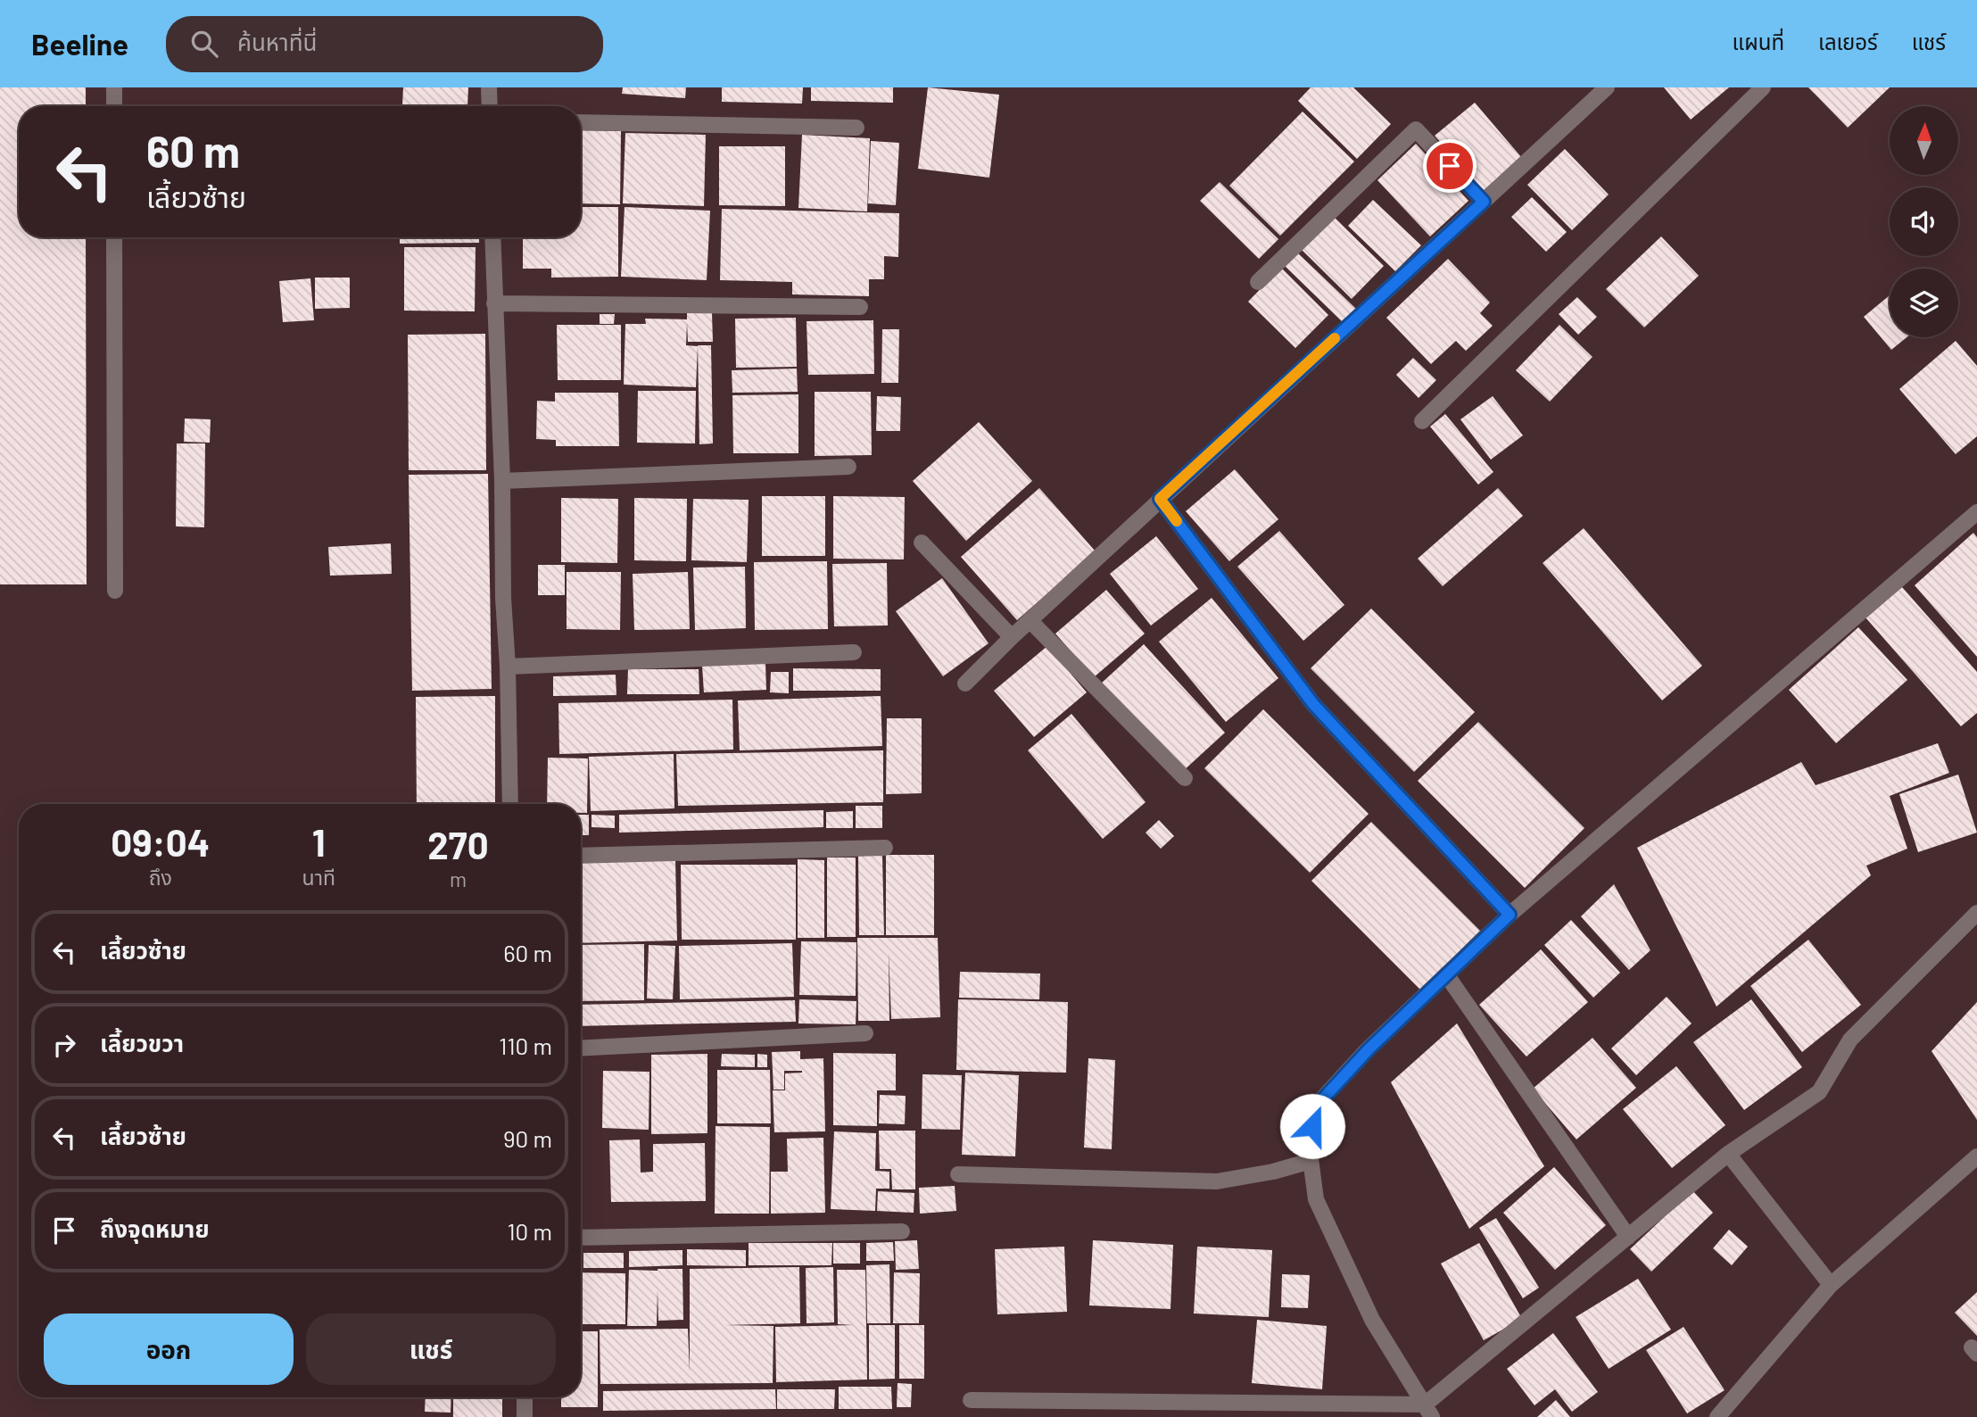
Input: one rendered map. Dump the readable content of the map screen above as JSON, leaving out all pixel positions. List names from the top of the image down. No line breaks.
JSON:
{"north":"top","page":{"header":"Beeline","search":"ค้นหาที่นี่","nav":["แผนที่","เลเยอร์","แชร์"],"turn":["60 m","เลี้ยวซ้าย"],"eta":["09:04","ถึง","1","นาที","270","m"],"list":[{"name":"เลี้ยวซ้าย","value":"60 m"},{"name":"เลี้ยวขวา","value":"110 m"},{"name":"เลี้ยวซ้าย","value":"90 m"},{"name":"ถึงจุดหมาย","value":"10 m"}],"buttons":["ออก","แชร์"]}}
